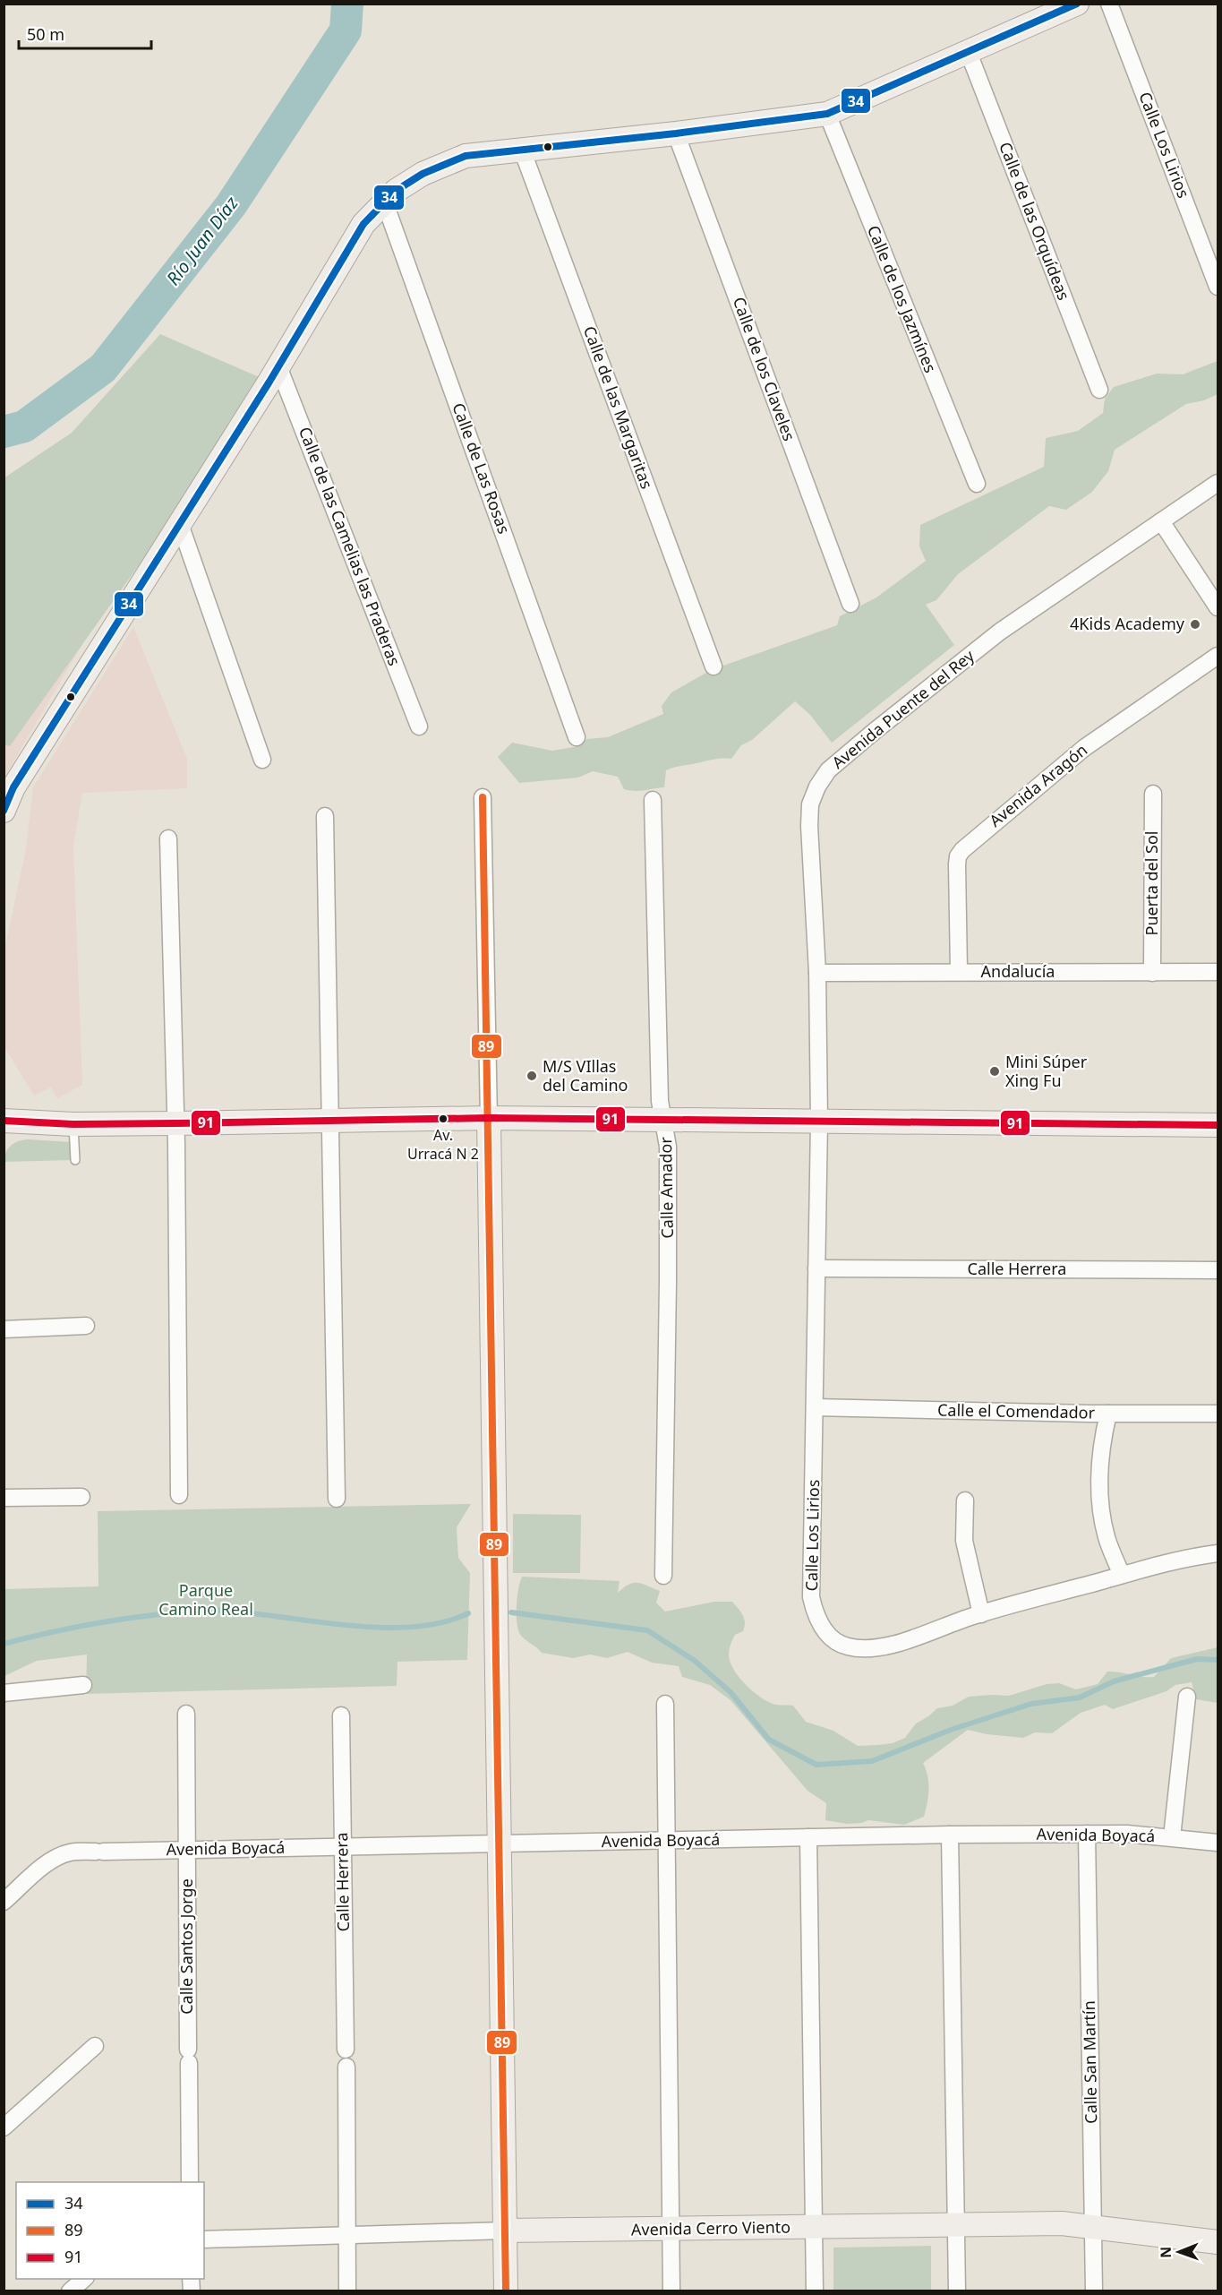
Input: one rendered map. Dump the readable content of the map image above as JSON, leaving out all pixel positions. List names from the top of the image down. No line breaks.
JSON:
{"streets":{"street":["Calle Los Lirios","Calle de las Orquídeas","Calle de los Jazmínes","Calle de los Claveles","Calle de las Margaritas","Calle de Las Rosas","Calle de las Camelias las Praderas","Avenida Puente del Rey","Avenida Aragón","Puerta del Sol","Andalucía","Calle Amador","Calle Herrera","Calle el Comendador","Avenida Boyacá","Calle Santos Jorge","Calle San Martín","Avenida Cerro Viento"]},"crossings":[["Calle Los Lirios","Avenida Puente del Rey"],["Calle Los Lirios","Calle Herrera"],["Calle Los Lirios","Calle el Comendador"],["Avenida Puente del Rey","Andalucía"],["Avenida Aragón","Andalucía"],["Puerta del Sol","Andalucía"],["Calle Herrera","Avenida Boyacá"],["Avenida Boyacá","Calle Santos Jorge"],["Avenida Boyacá","Calle San Martín"],["Calle San Martín","Avenida Cerro Viento"]],"water":["Río Juan Díaz"],"parks":["Parque Camino Real"],"places":["4Kids Academy","Mini Súper Xing Fu","M/S VIllas del Camino","Av. Urracá N 2"],"lines":["transit line 34","transit line 89","transit line 91"],"legend":["34","89","91"],"scale_bar":"50 m","north":"left"}
